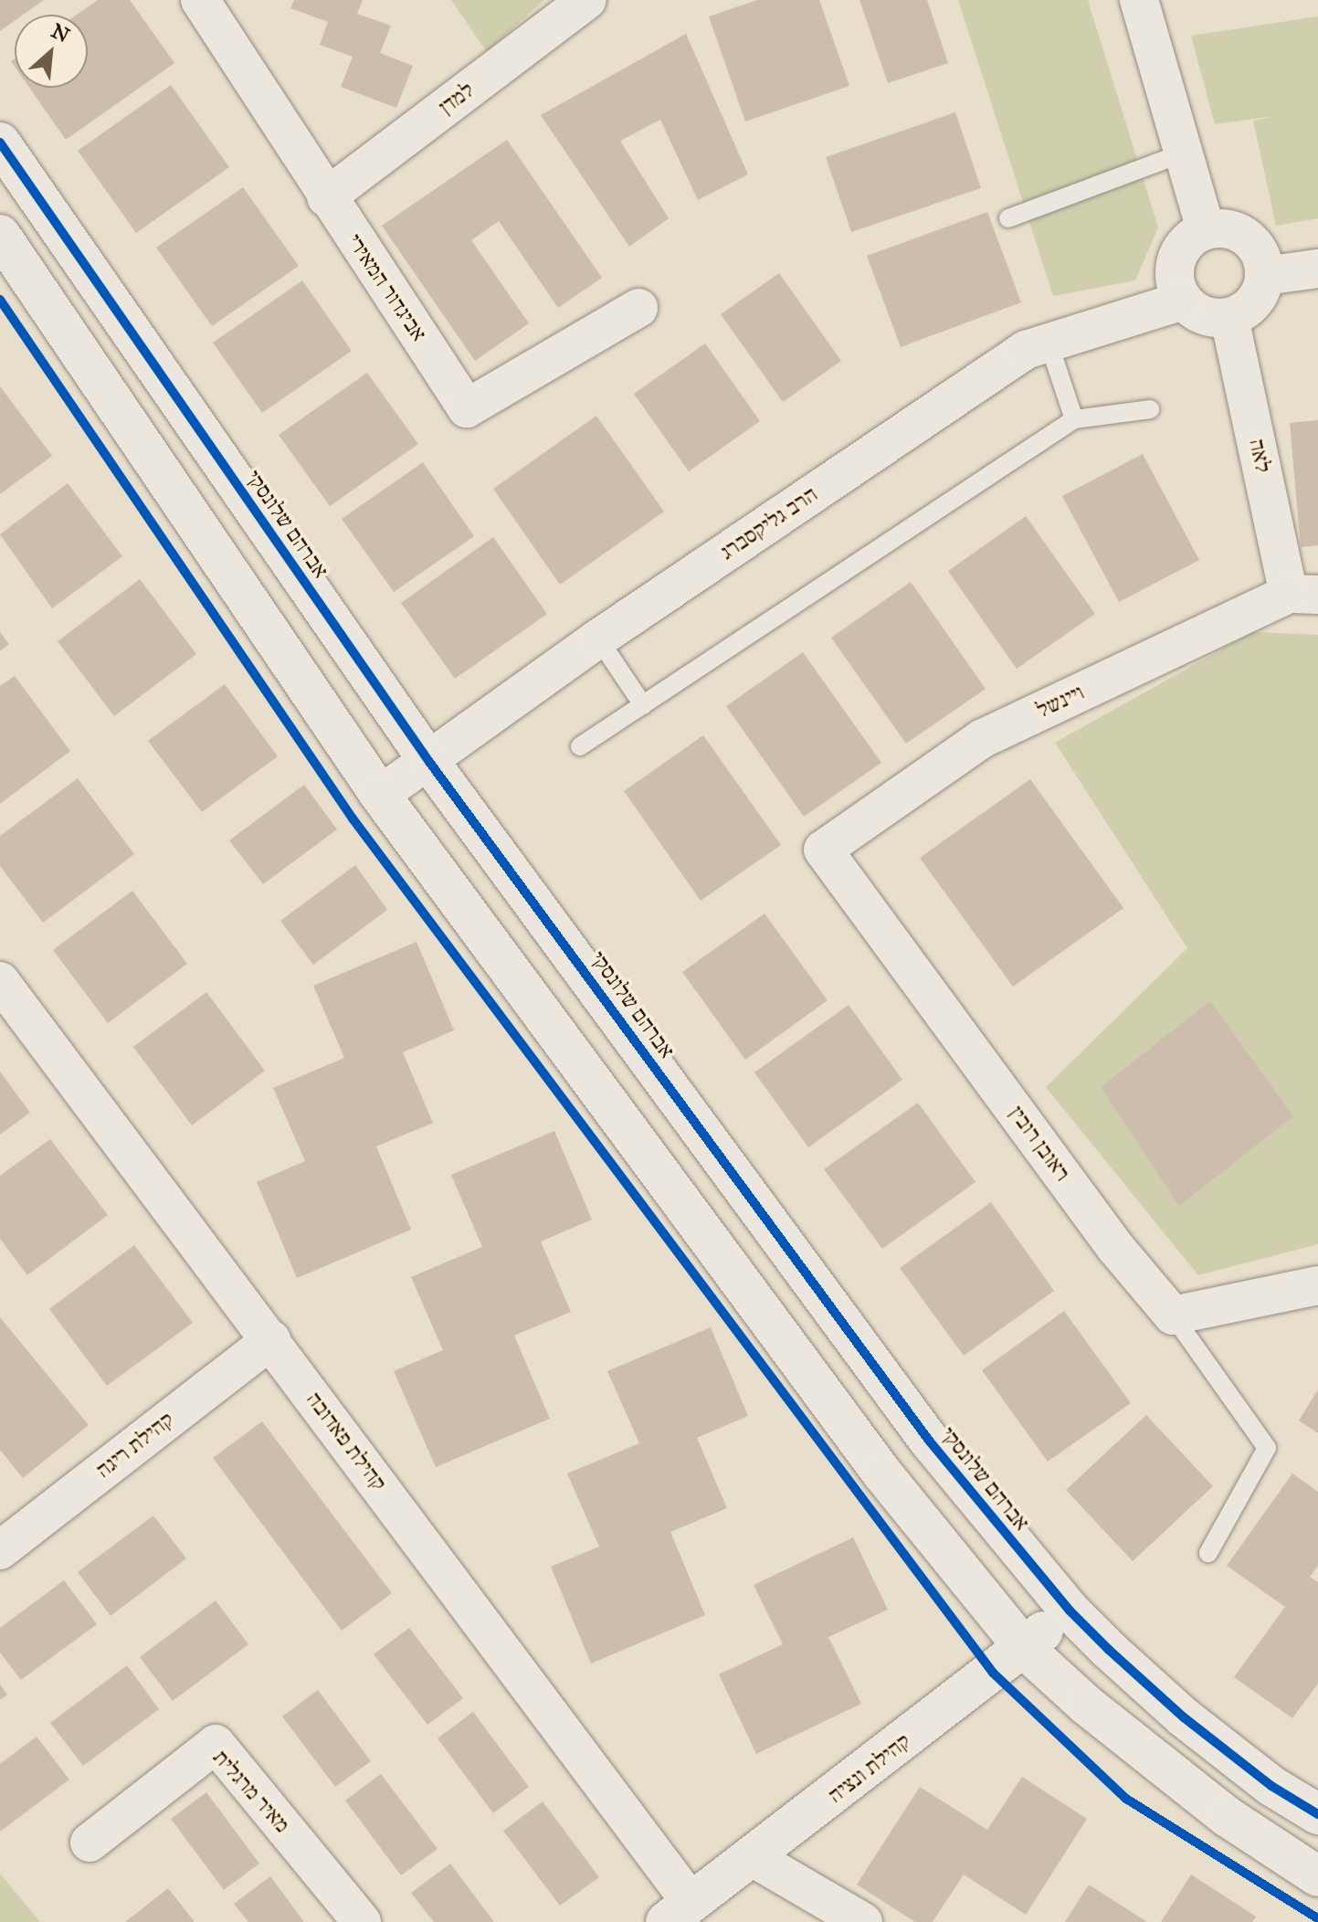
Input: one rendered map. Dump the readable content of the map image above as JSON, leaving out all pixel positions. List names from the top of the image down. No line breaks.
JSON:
{"streets":{"street":["למדן","אביגדור המאירי","לאה","הרב גליקסברג","אברהם שלונסקי","ויינשל","ראובן רובין","קהילת פאדובה","קהילת ריגה","קהילת ונציה","מאיר מרגלית"]},"crossings":[["למדן","אביגדור המאירי"],["לאה","הרב גליקסברג"],["לאה","ויינשל"],["הרב גליקסברג","אברהם שלונסקי"],["אברהם שלונסקי","קהילת ונציה"],["ויינשל","ראובן רובין"],["קהילת פאדובה","קהילת ריגה"],["קהילת פאדובה","קהילת ונציה"]],"north":"top right"}
